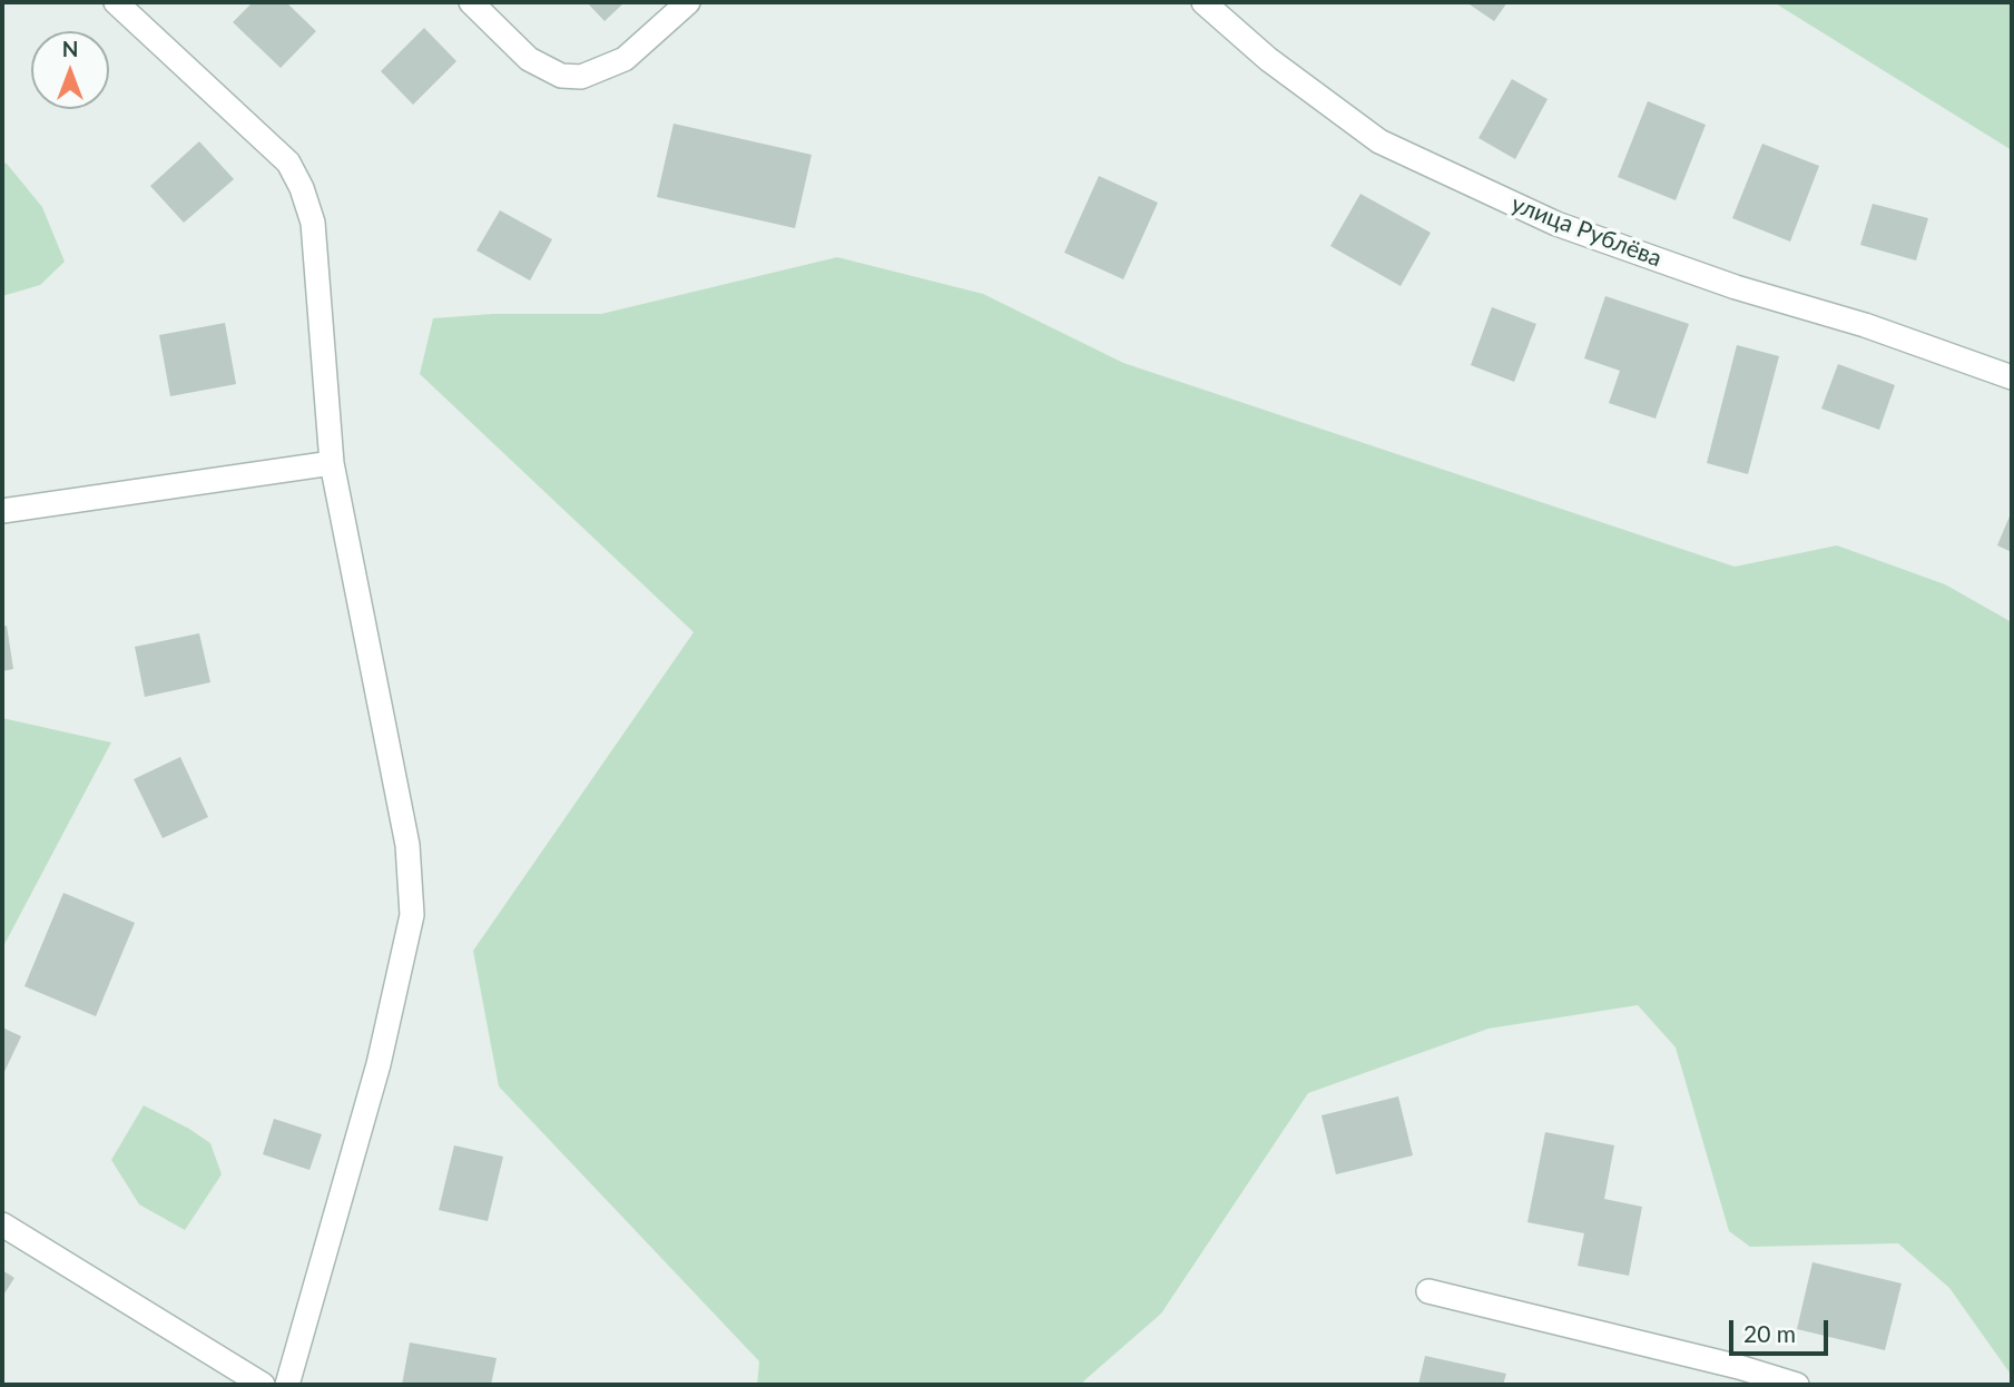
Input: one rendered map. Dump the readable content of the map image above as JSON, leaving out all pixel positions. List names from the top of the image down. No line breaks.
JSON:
{"streets":{"street":["улица Рублёва"]},"scale_bar":"20 m","north":"top"}
